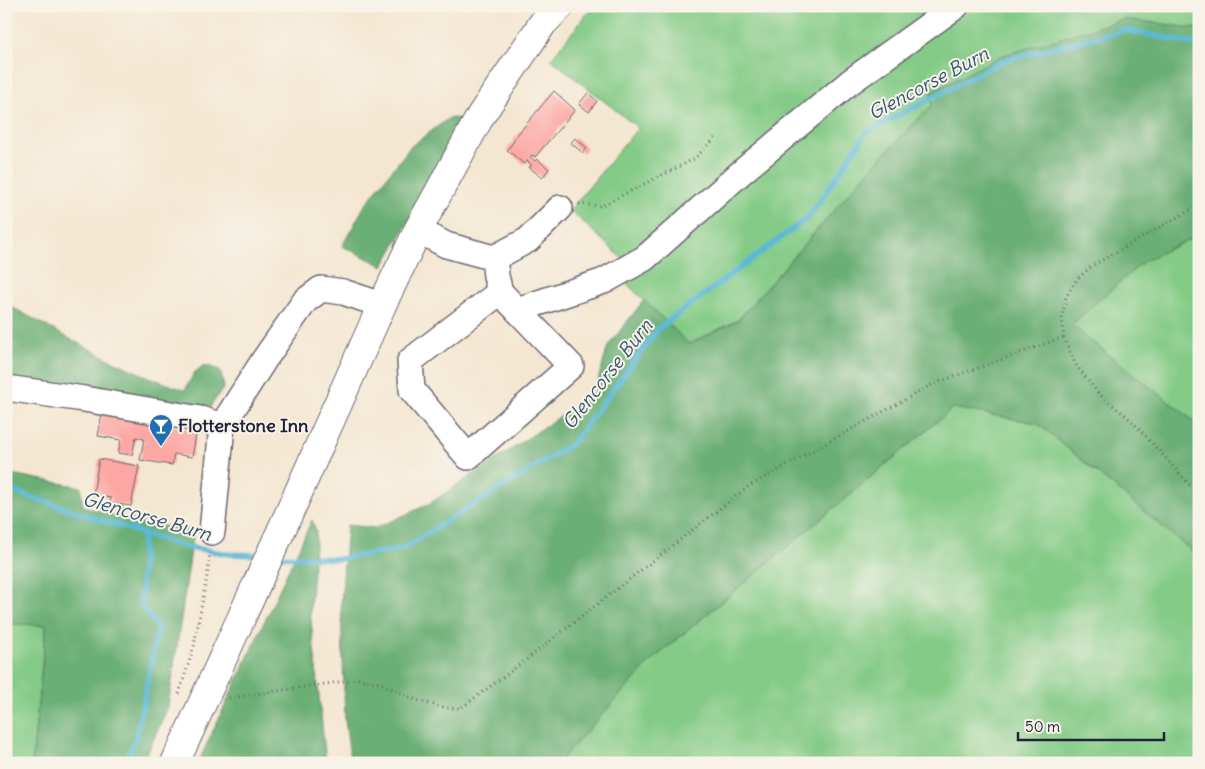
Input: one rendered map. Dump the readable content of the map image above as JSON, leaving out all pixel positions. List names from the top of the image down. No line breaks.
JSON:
{"water":["Glencorse Burn"],"places":{"bar":["Flotterstone Inn"]},"scale_bar":"50 m"}
